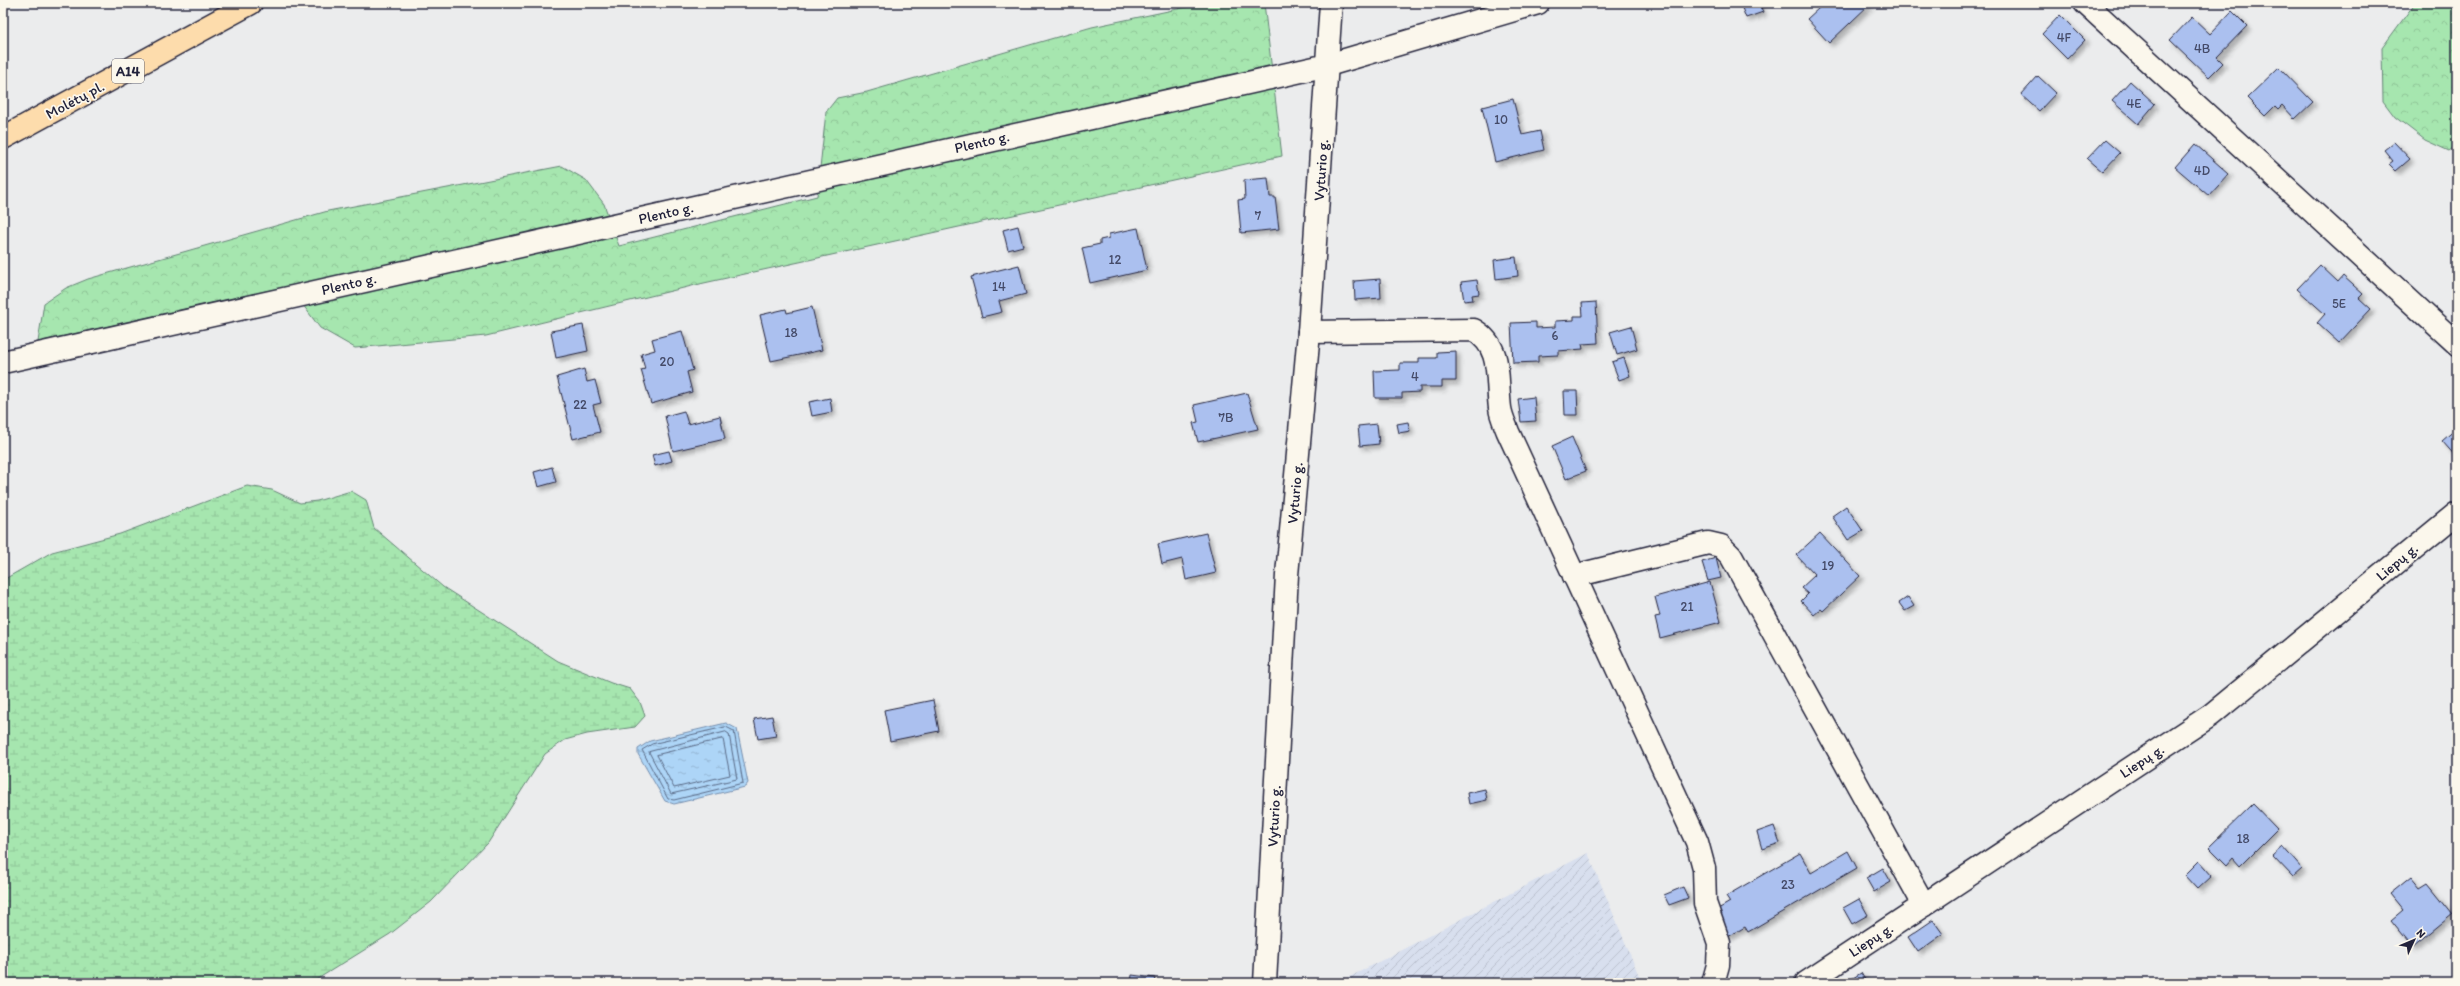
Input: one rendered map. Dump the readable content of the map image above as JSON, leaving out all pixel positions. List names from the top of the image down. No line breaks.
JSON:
{"streets":{"highway":["A14","Molėtų pl."],"street":["Plento g.","Vyturio g.","Liepų g."]},"crossings":[["Plento g.","Vyturio g."]],"house_numbers":["4F","4B","4E","10","4D","7","12","14","5E","18","6","20","4","22","7B","19","21","18","23"],"north":"top right"}
